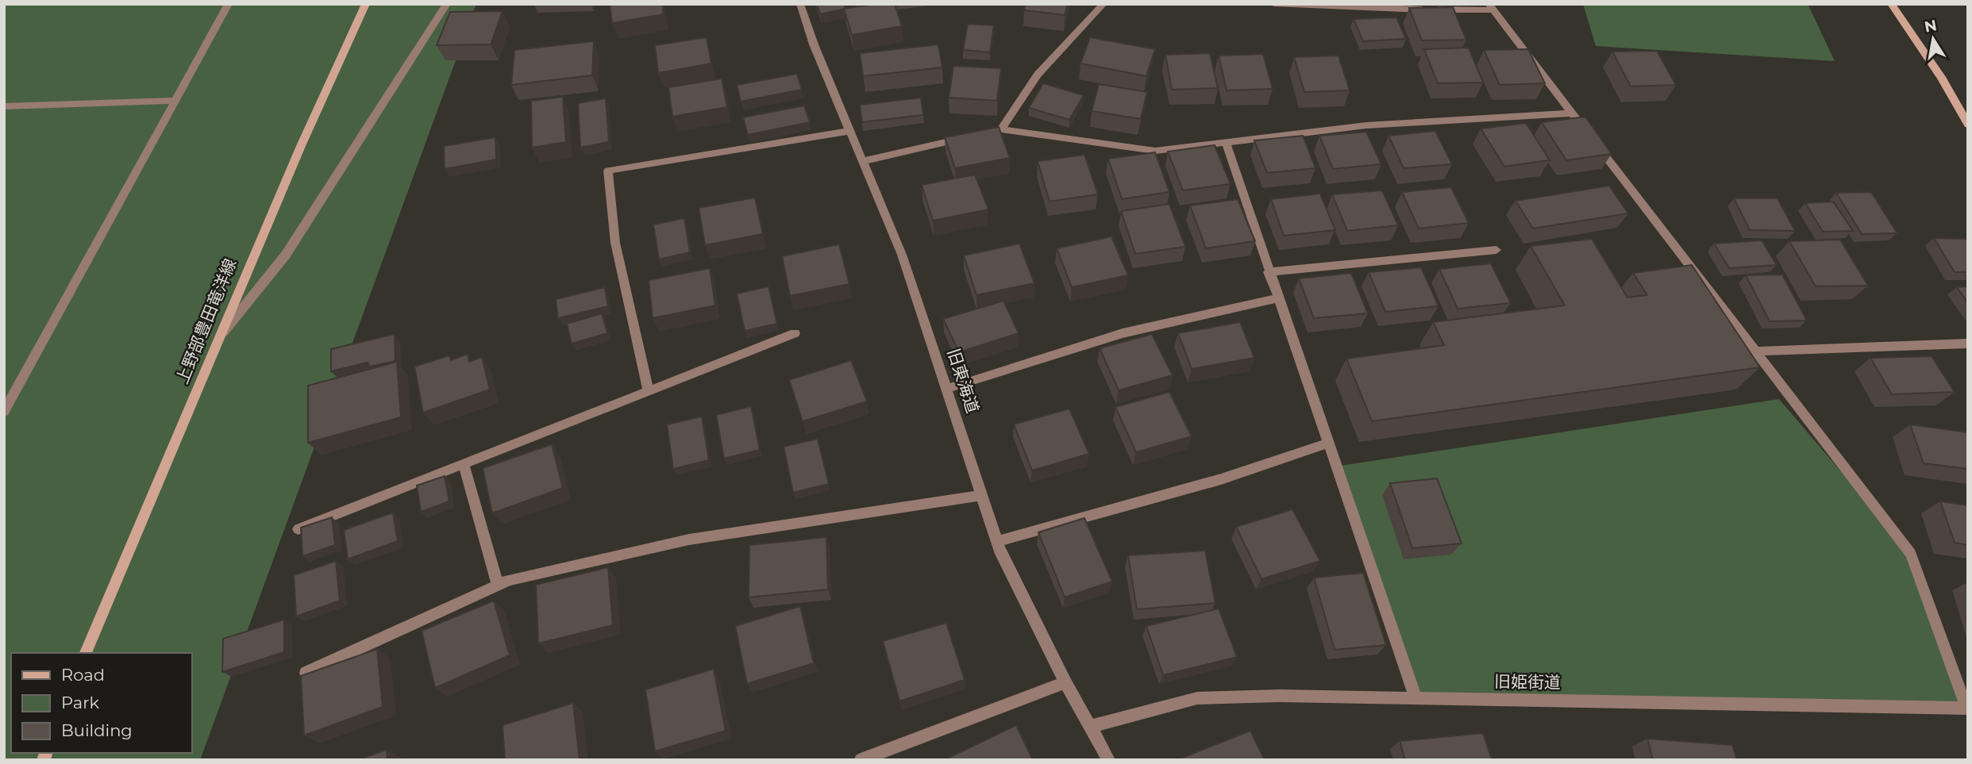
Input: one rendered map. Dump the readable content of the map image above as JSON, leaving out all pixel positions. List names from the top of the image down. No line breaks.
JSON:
{"streets":{"main road":["上野部豊田竜洋線"],"street":["旧東海道","旧姫街道"]},"crossings":[["旧東海道","旧姫街道"]],"legend":["Road","Park","Building"],"north":"top"}
